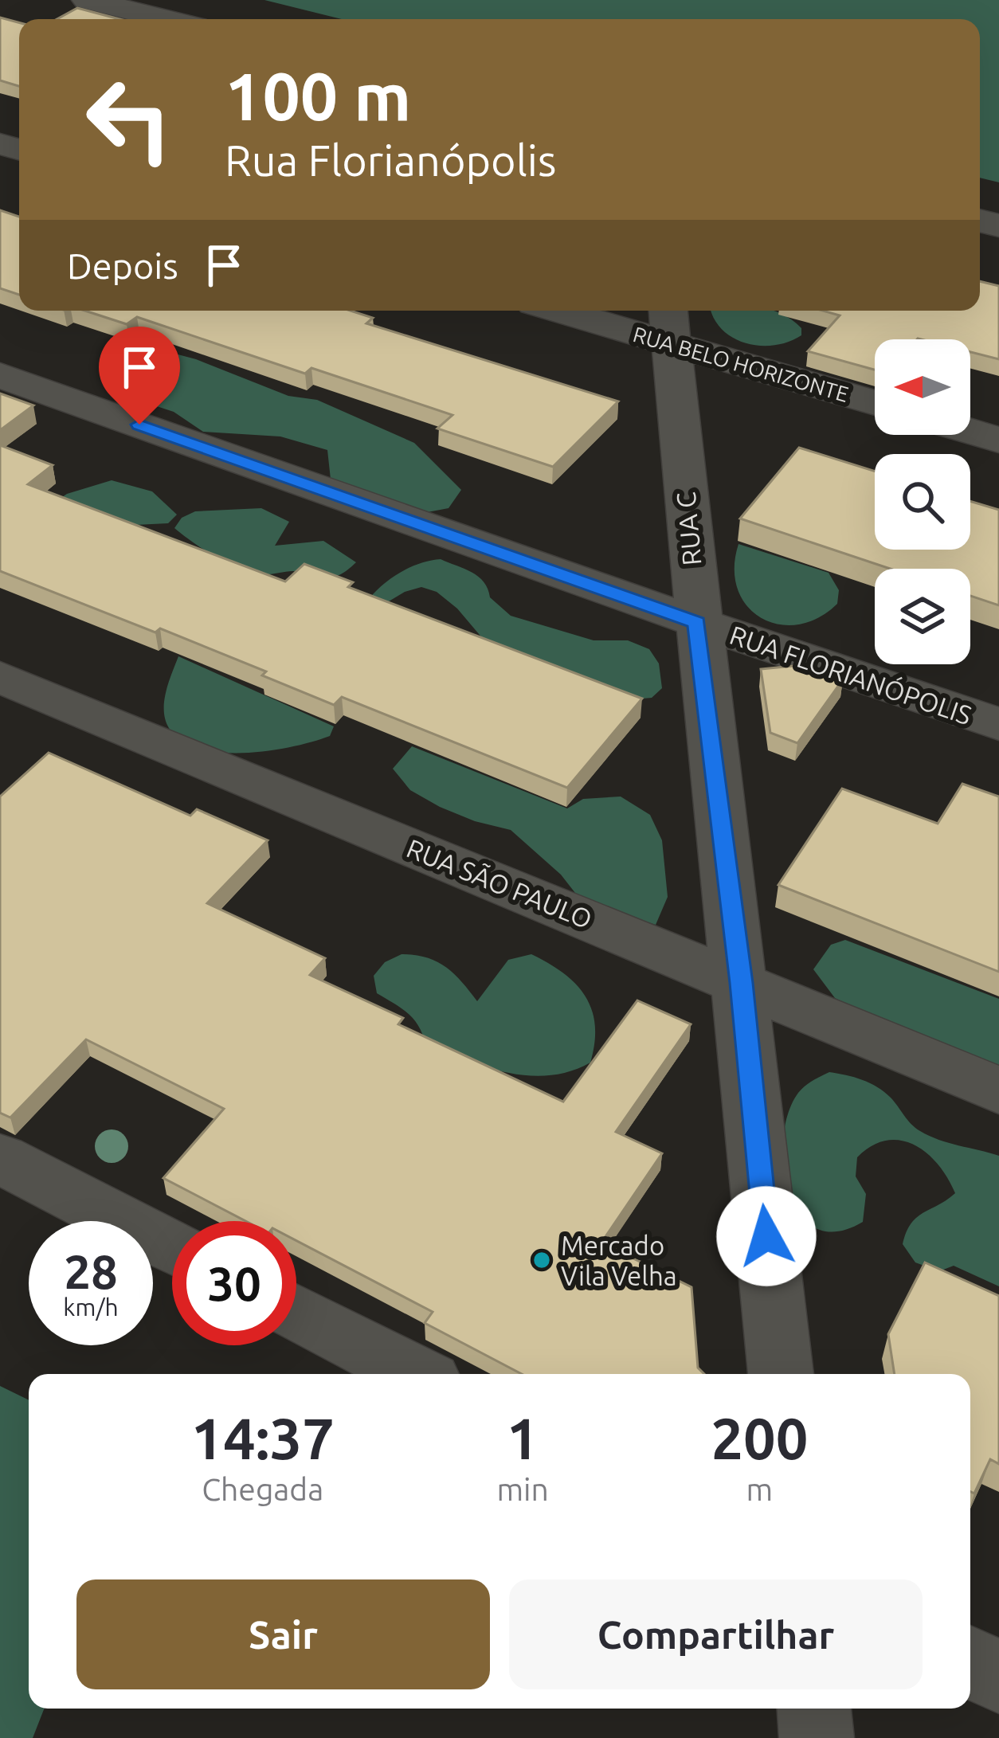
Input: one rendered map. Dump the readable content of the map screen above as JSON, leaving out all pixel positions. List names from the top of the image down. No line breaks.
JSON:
{"streets":{"street":["RUA BELO HORIZONTE","RUA C","RUA FLORIANÓPOLIS","RUA SÃO PAULO"]},"crossings":[["RUA BELO HORIZONTE","RUA C"],["RUA C","RUA FLORIANÓPOLIS"],["RUA C","RUA SÃO PAULO"]],"places":["Mercado Vila Velha"],"north":"left","page":{"turn":["100 m","Rua Florianópolis"],"then":"Depois","speed":"28 km/h","limit":"30","eta":["14:37","Chegada","1","min","200","m"],"buttons":["Sair","Compartilhar"]}}
